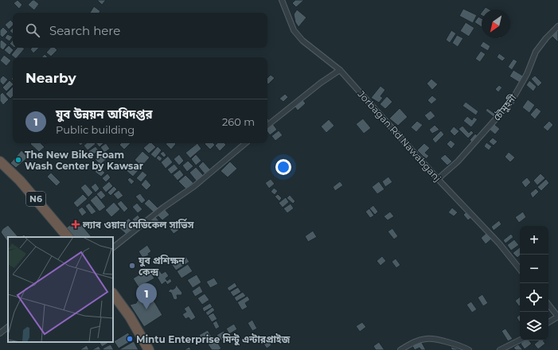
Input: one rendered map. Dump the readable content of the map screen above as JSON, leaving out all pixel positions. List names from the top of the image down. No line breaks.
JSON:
{"streets":{"highway":["N6"],"street":["চৌমুহনী","Jorbagan Rd Nawabganj"]},"crossings":[["চৌমুহনী","Jorbagan Rd Nawabganj"]],"places":{"other":["The New Bike Foam Wash Center by Kawsar","যুব প্রশিক্ষন কেন্দ্র","Mintu Enterprise মিন্টু এন্টারপ্রাইজ"],"health":["ল্যাব ওয়ান মেডিকেল সার্ভিস"]},"north":"bottom left","page":{"search":"Search here","heading":"Nearby","list":[{"mark":"1","name":"যুব উন্নয়ন অধিদপ্তর","note":"Public building","value":"260 m"}],"map_buttons":["+","−"],"pins":"1"}}
